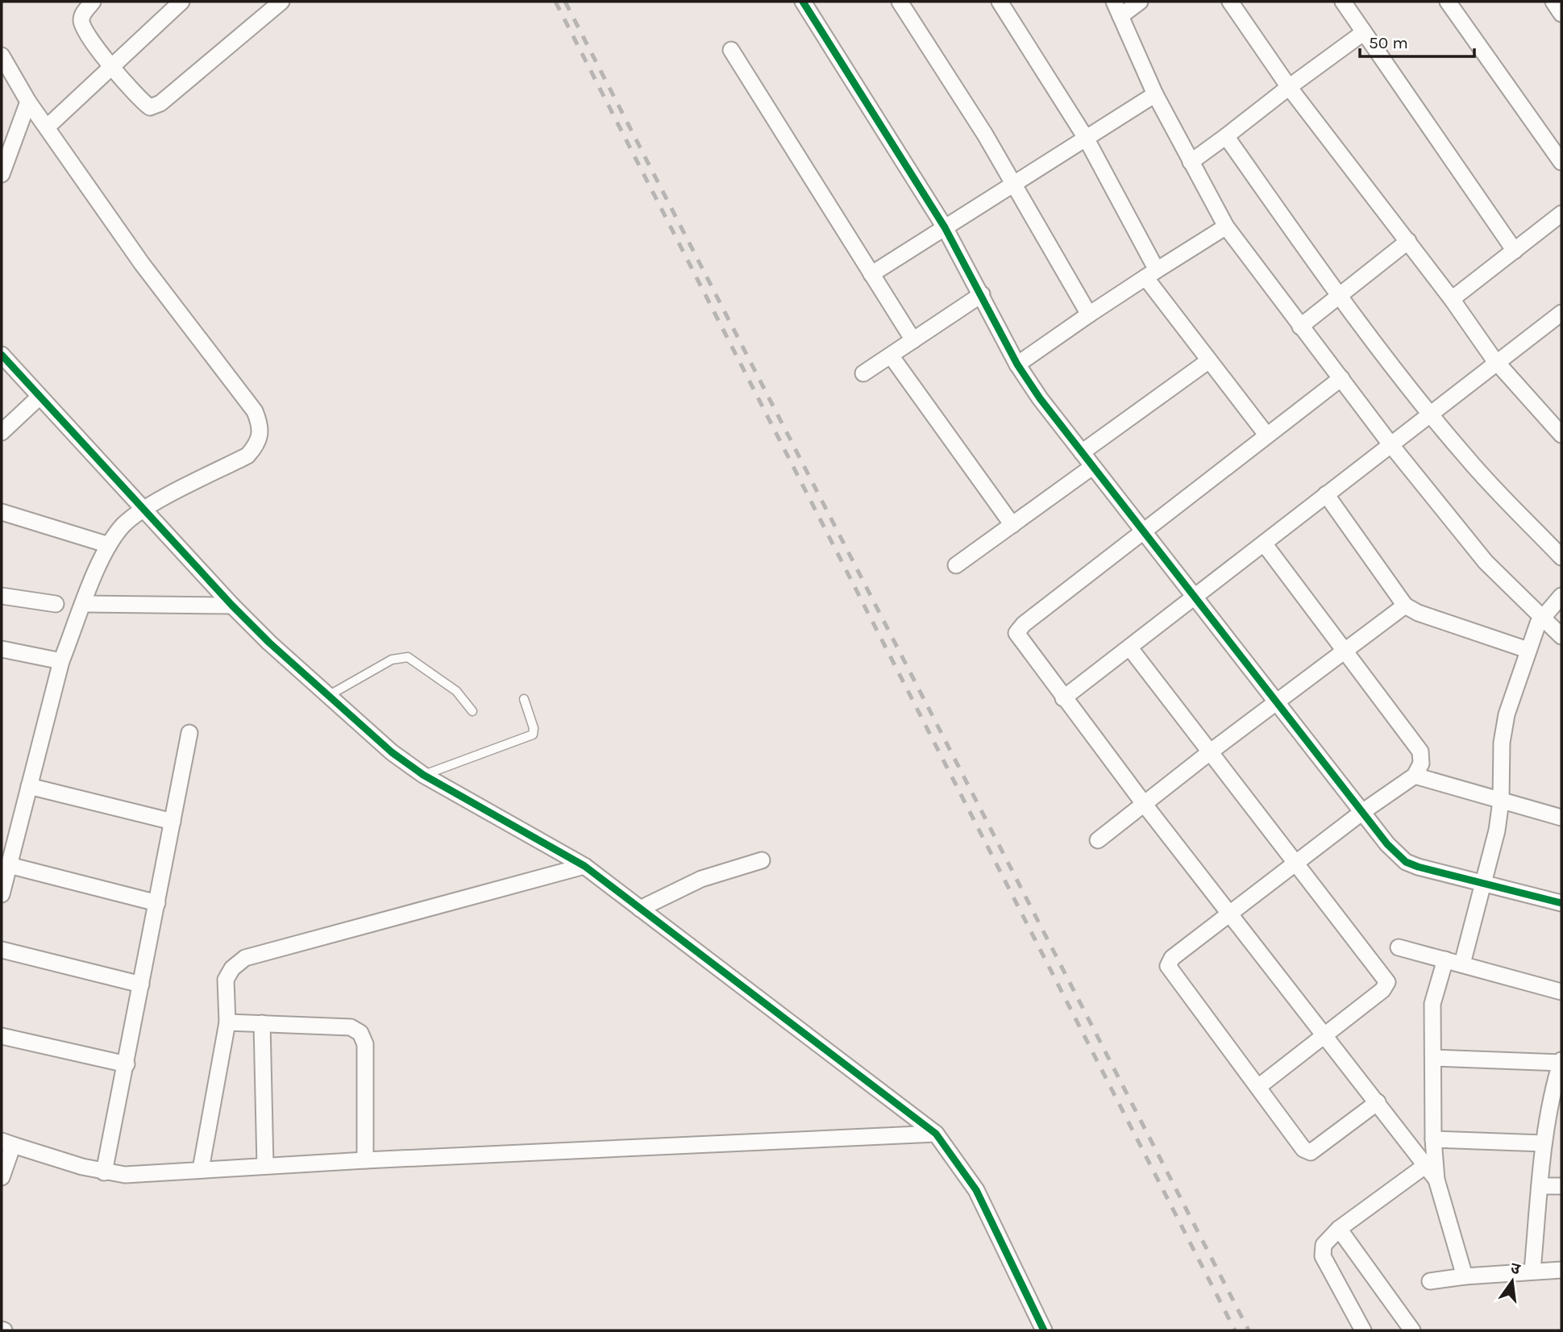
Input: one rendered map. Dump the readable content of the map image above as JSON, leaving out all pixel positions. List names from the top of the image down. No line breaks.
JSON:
{"scale_bar":"50 m","north":"top"}
